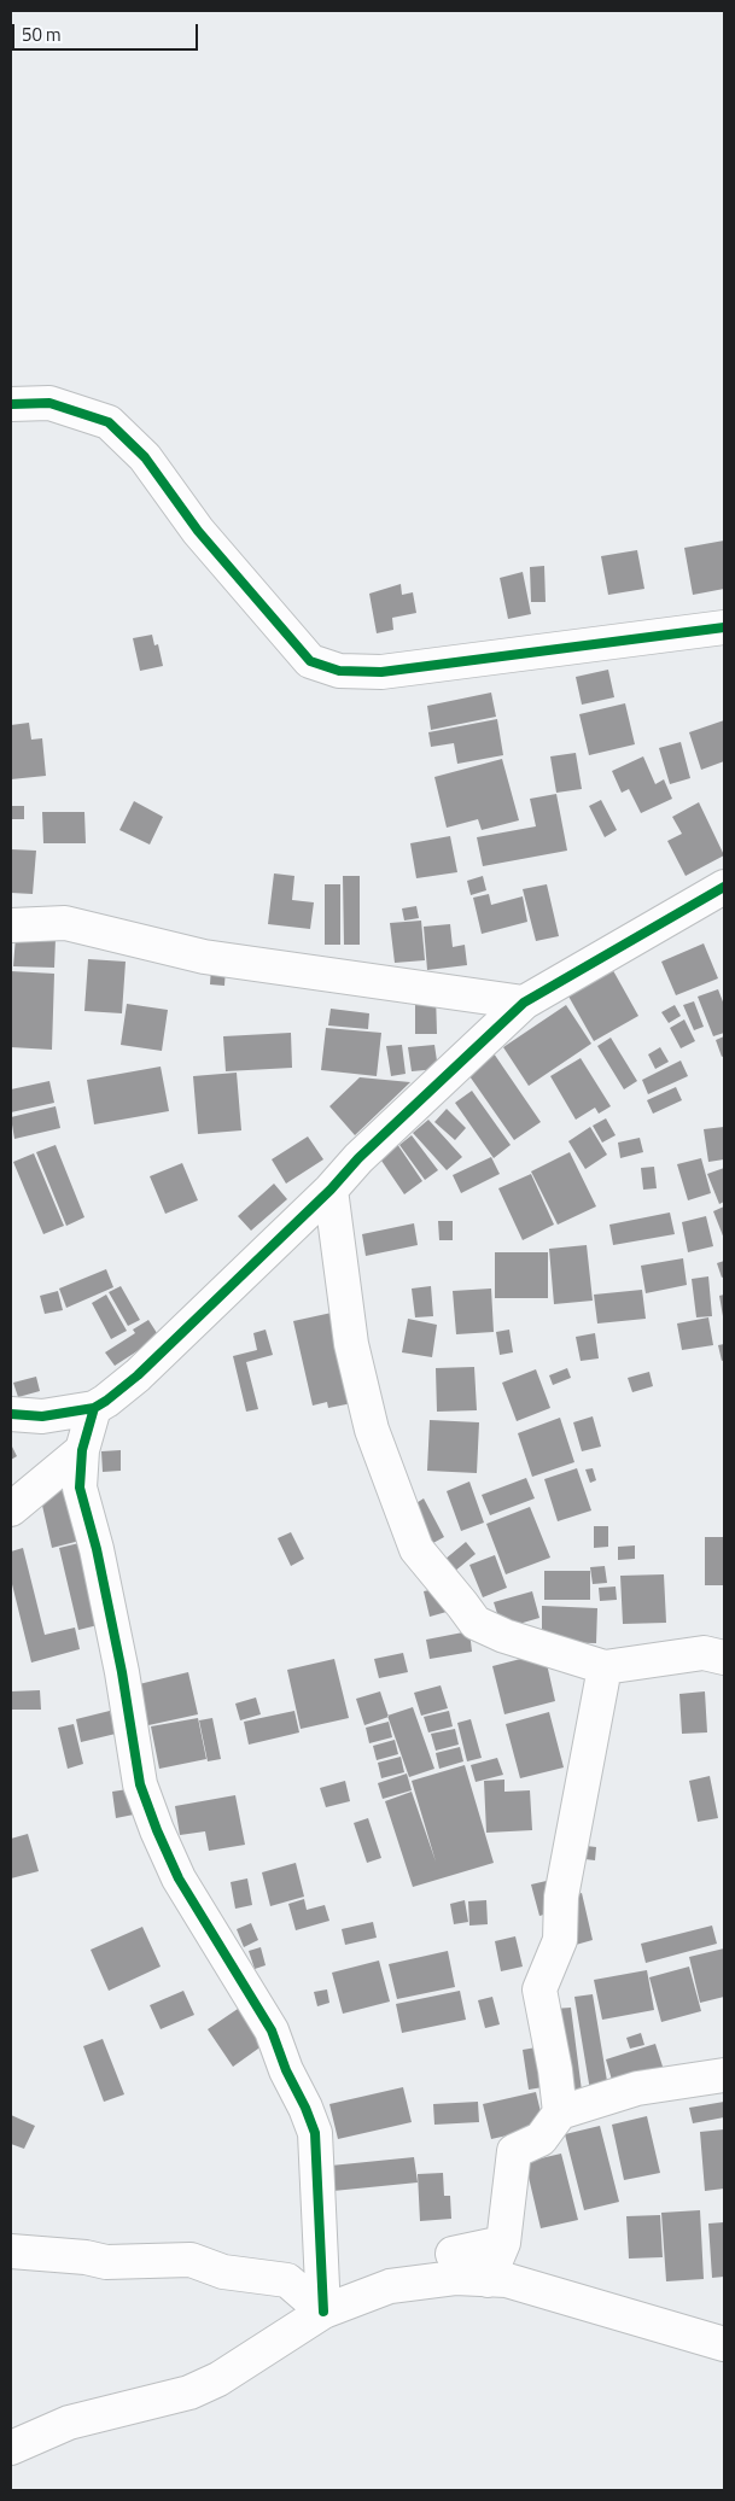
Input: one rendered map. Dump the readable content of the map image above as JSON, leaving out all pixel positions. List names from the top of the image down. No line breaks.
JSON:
{"scale_bar":"50 m"}
